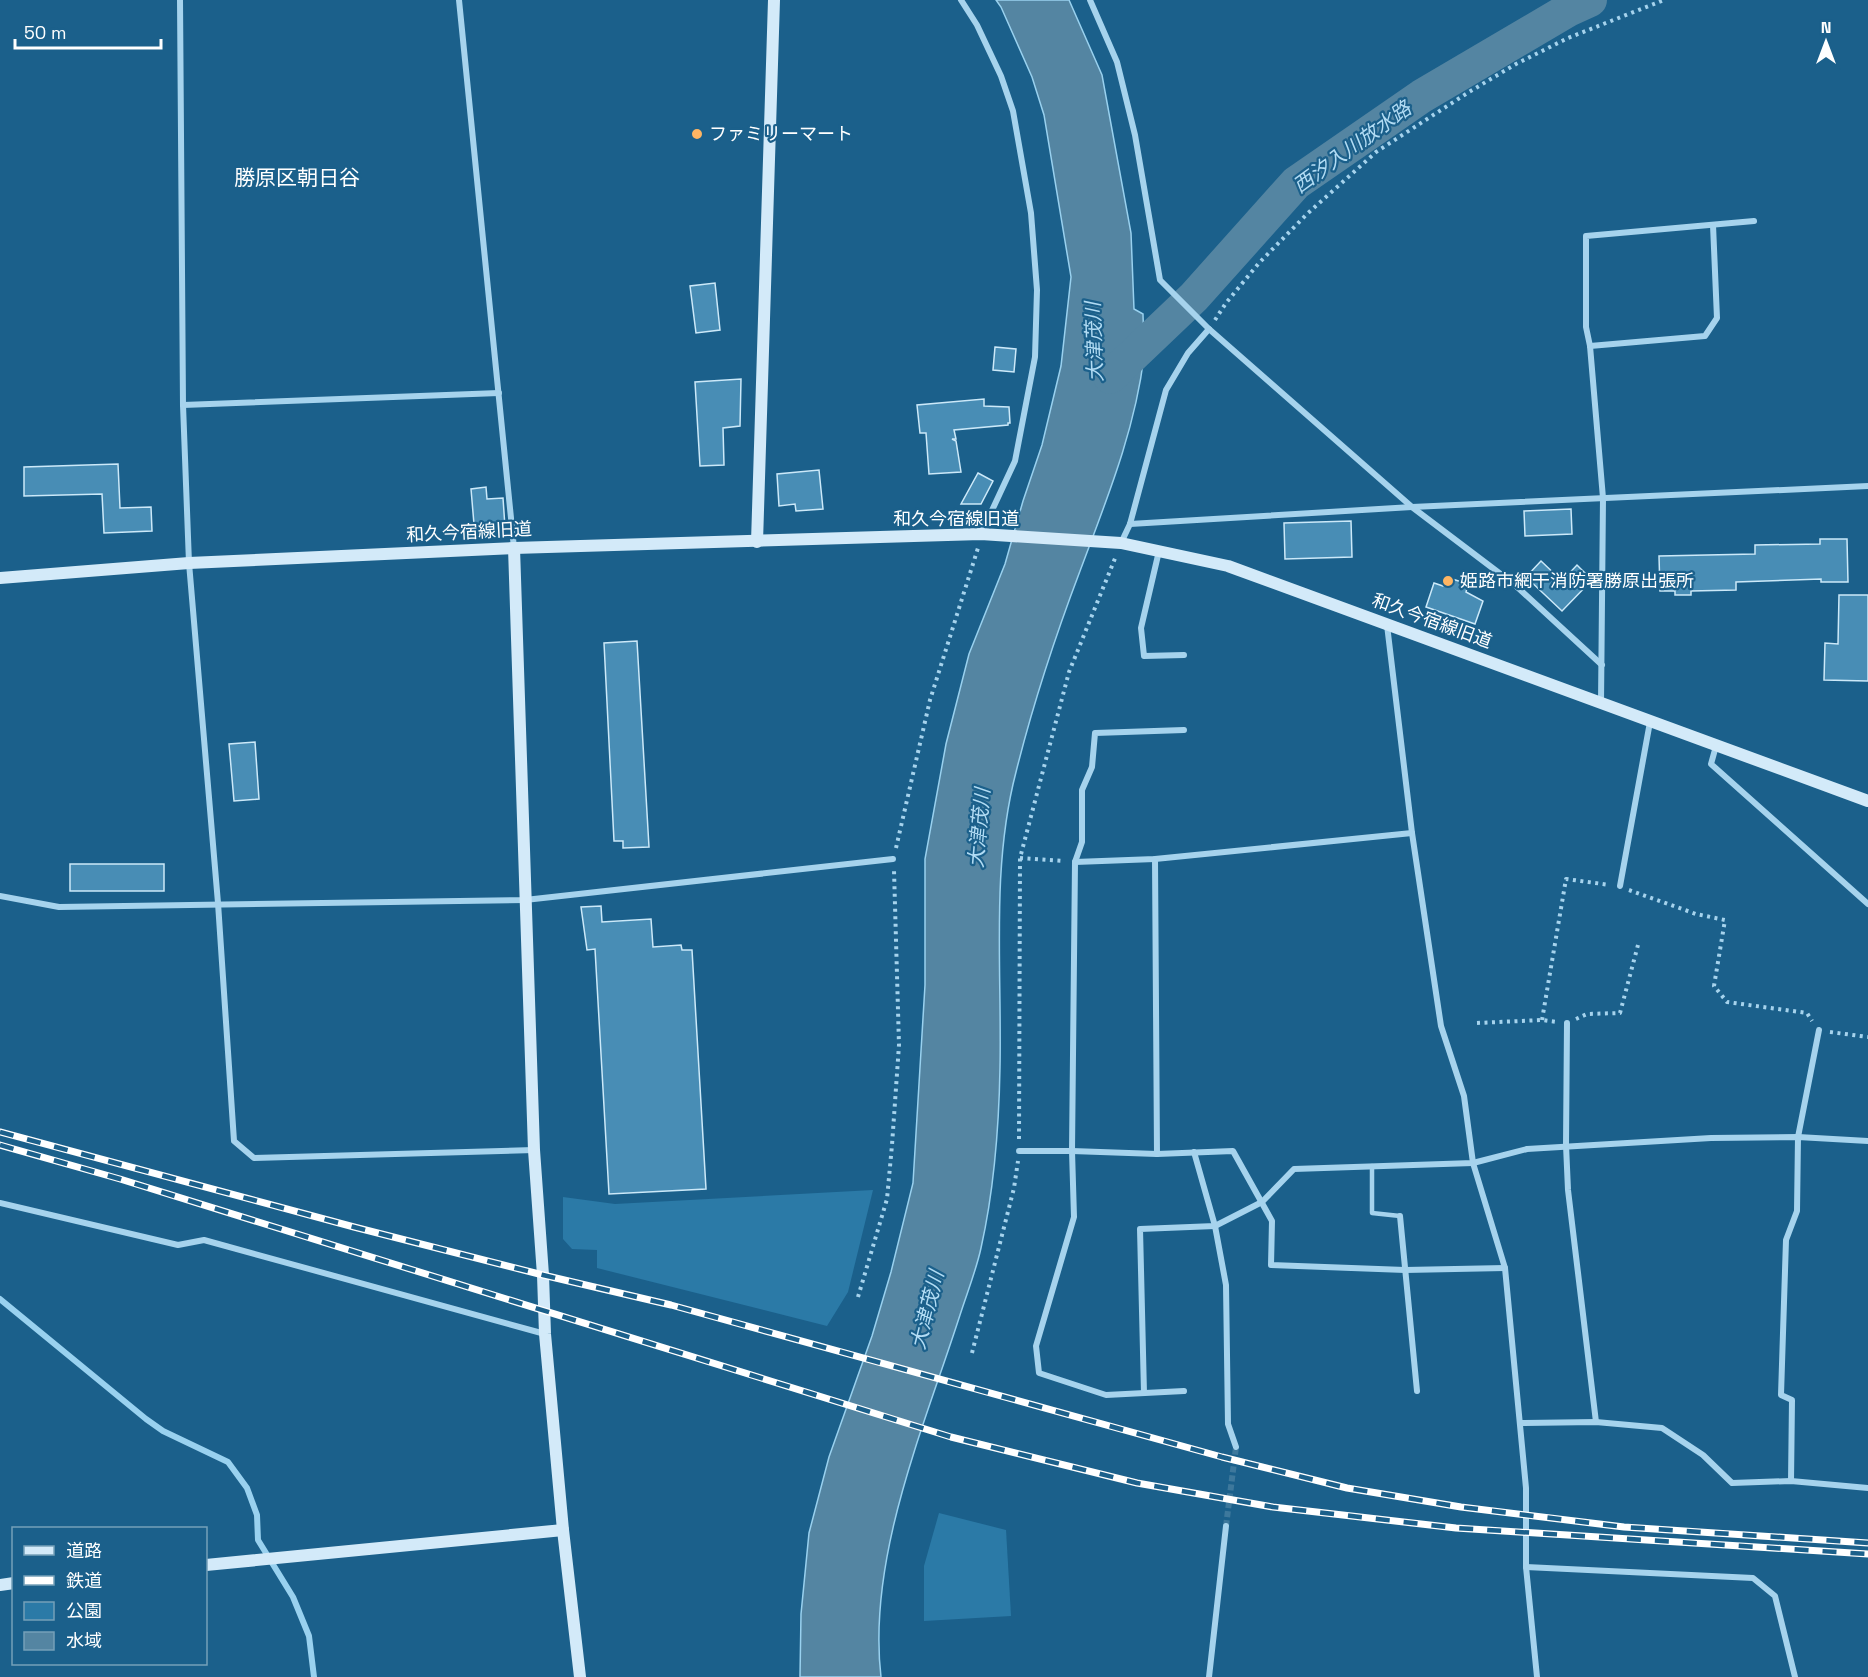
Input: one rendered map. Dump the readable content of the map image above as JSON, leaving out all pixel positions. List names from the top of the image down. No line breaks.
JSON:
{"streets":{"street":["和久今宿線旧道"]},"districts":["勝原区朝日谷"],"water":["西汐入川放水路","大津茂川"],"places":["ファミリーマート","姫路市網干消防署勝原出張所"],"legend":["道路","鉄道","公園","水域"],"scale_bar":"50 m","north":"top"}
